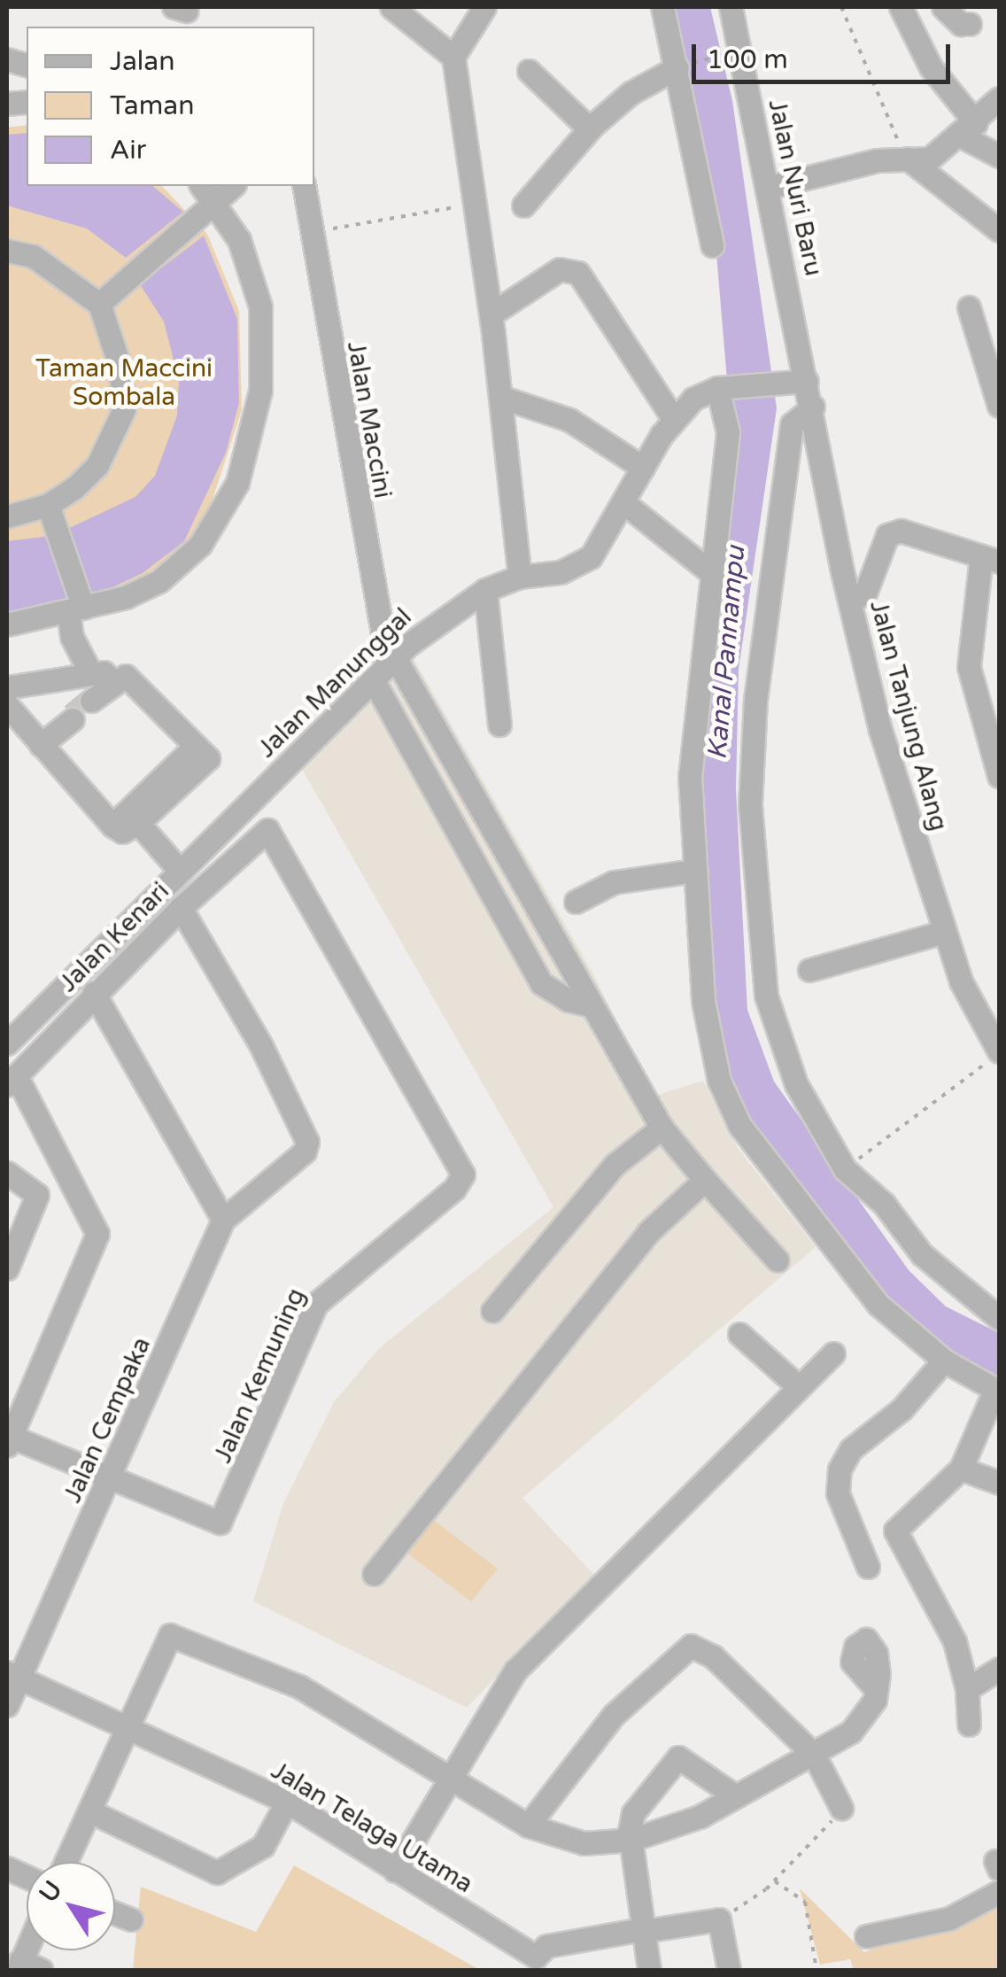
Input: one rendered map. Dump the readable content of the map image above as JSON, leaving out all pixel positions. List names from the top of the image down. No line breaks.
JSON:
{"streets":{"street":["Jalan Nuri Baru","Jalan Maccini","Jalan Manunggal","Jalan Tanjung Alang","Jalan Kenari","Jalan Kemuning","Jalan Cempaka","Jalan Telaga Utama"]},"crossings":[["Jalan Nuri Baru","Jalan Tanjung Alang"],["Jalan Maccini","Jalan Manunggal"],["Jalan Kenari","Jalan Kemuning"],["Jalan Kemuning","Jalan Cempaka"],["Jalan Cempaka","Jalan Telaga Utama"]],"water":["Kanal Pannampu"],"parks":["Taman Maccini Sombala"],"legend":["Jalan","Taman","Air"],"scale_bar":"100 m","north":"top left"}
